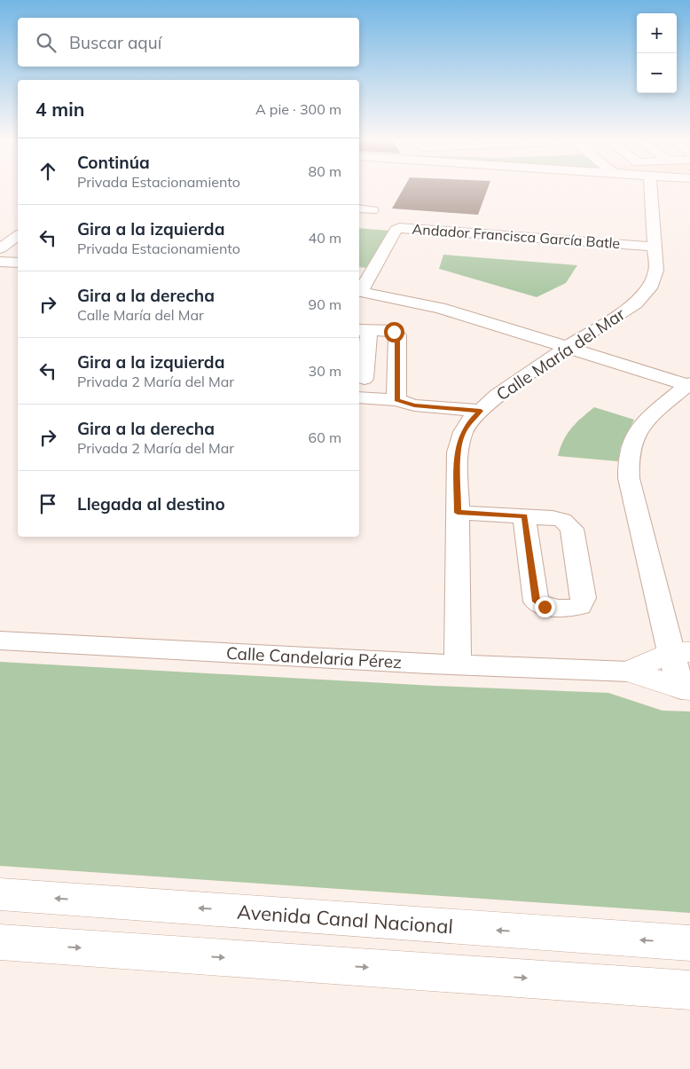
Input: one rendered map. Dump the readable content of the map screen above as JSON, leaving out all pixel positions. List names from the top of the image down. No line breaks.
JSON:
{"streets":{"main road":["Calle Candelaria Pérez","Avenida Canal Nacional"],"street":["Andador Francisca García Batle","Calle María del Mar"]},"crossings":[["Andador Francisca García Batle","Calle María del Mar"],["Calle María del Mar","Calle Candelaria Pérez"]],"page":{"map_buttons":["+","−"],"search":"Buscar aquí","heading":["4 min","A pie · 300 m"],"list":[["Continúa","Privada Estacionamiento","80 m"],["Gira a la izquierda","Privada Estacionamiento","40 m"],["Gira a la derecha","Calle María del Mar","90 m"],["Gira a la izquierda","Privada 2 María del Mar","30 m"],["Gira a la derecha","Privada 2 María del Mar","60 m"],"Llegada al destino"]}}
